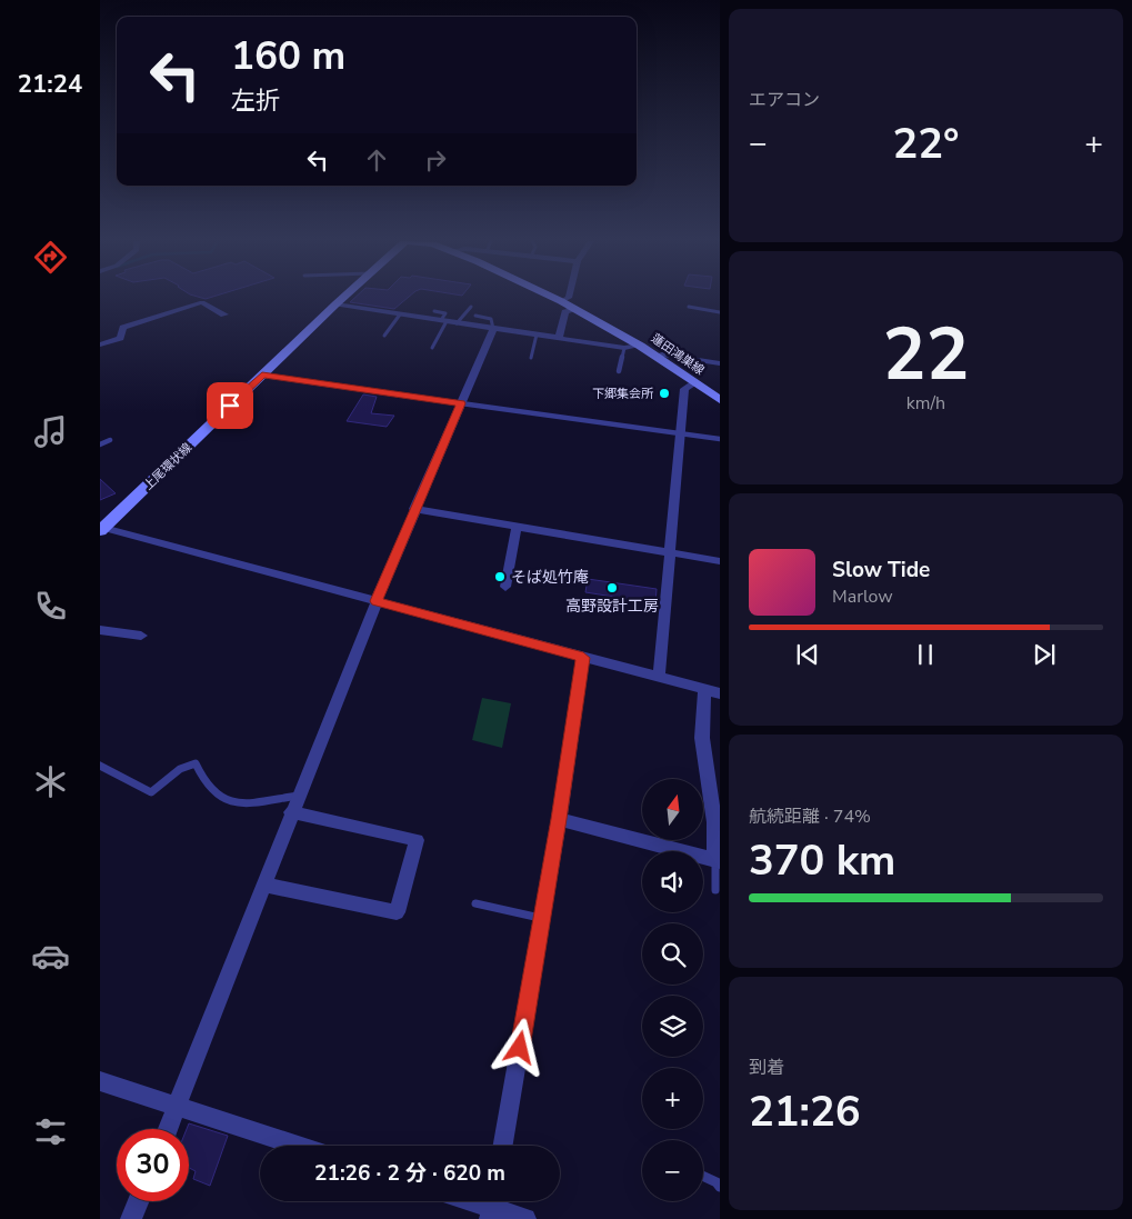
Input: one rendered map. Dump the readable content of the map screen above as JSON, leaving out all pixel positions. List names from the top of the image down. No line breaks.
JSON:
{"streets":{"main road":["蓮田鴻巣線","上尾環状線"]},"places":["下郷集会所","そば処竹庵","高野設計工房"],"north":"top","page":{"tabs":"21:24","tile":["エアコン",["22","km/h"],["航続距離 · 74%","370 km"],["到着","21:26"]],"turn":["160 m","左折"],"heat":["−","22°","+"],"song":["Slow Tide","Marlow"],"map_buttons":["+","−"],"limit":"30","trip":"21:26 · 2 分 · 620 m"}}
